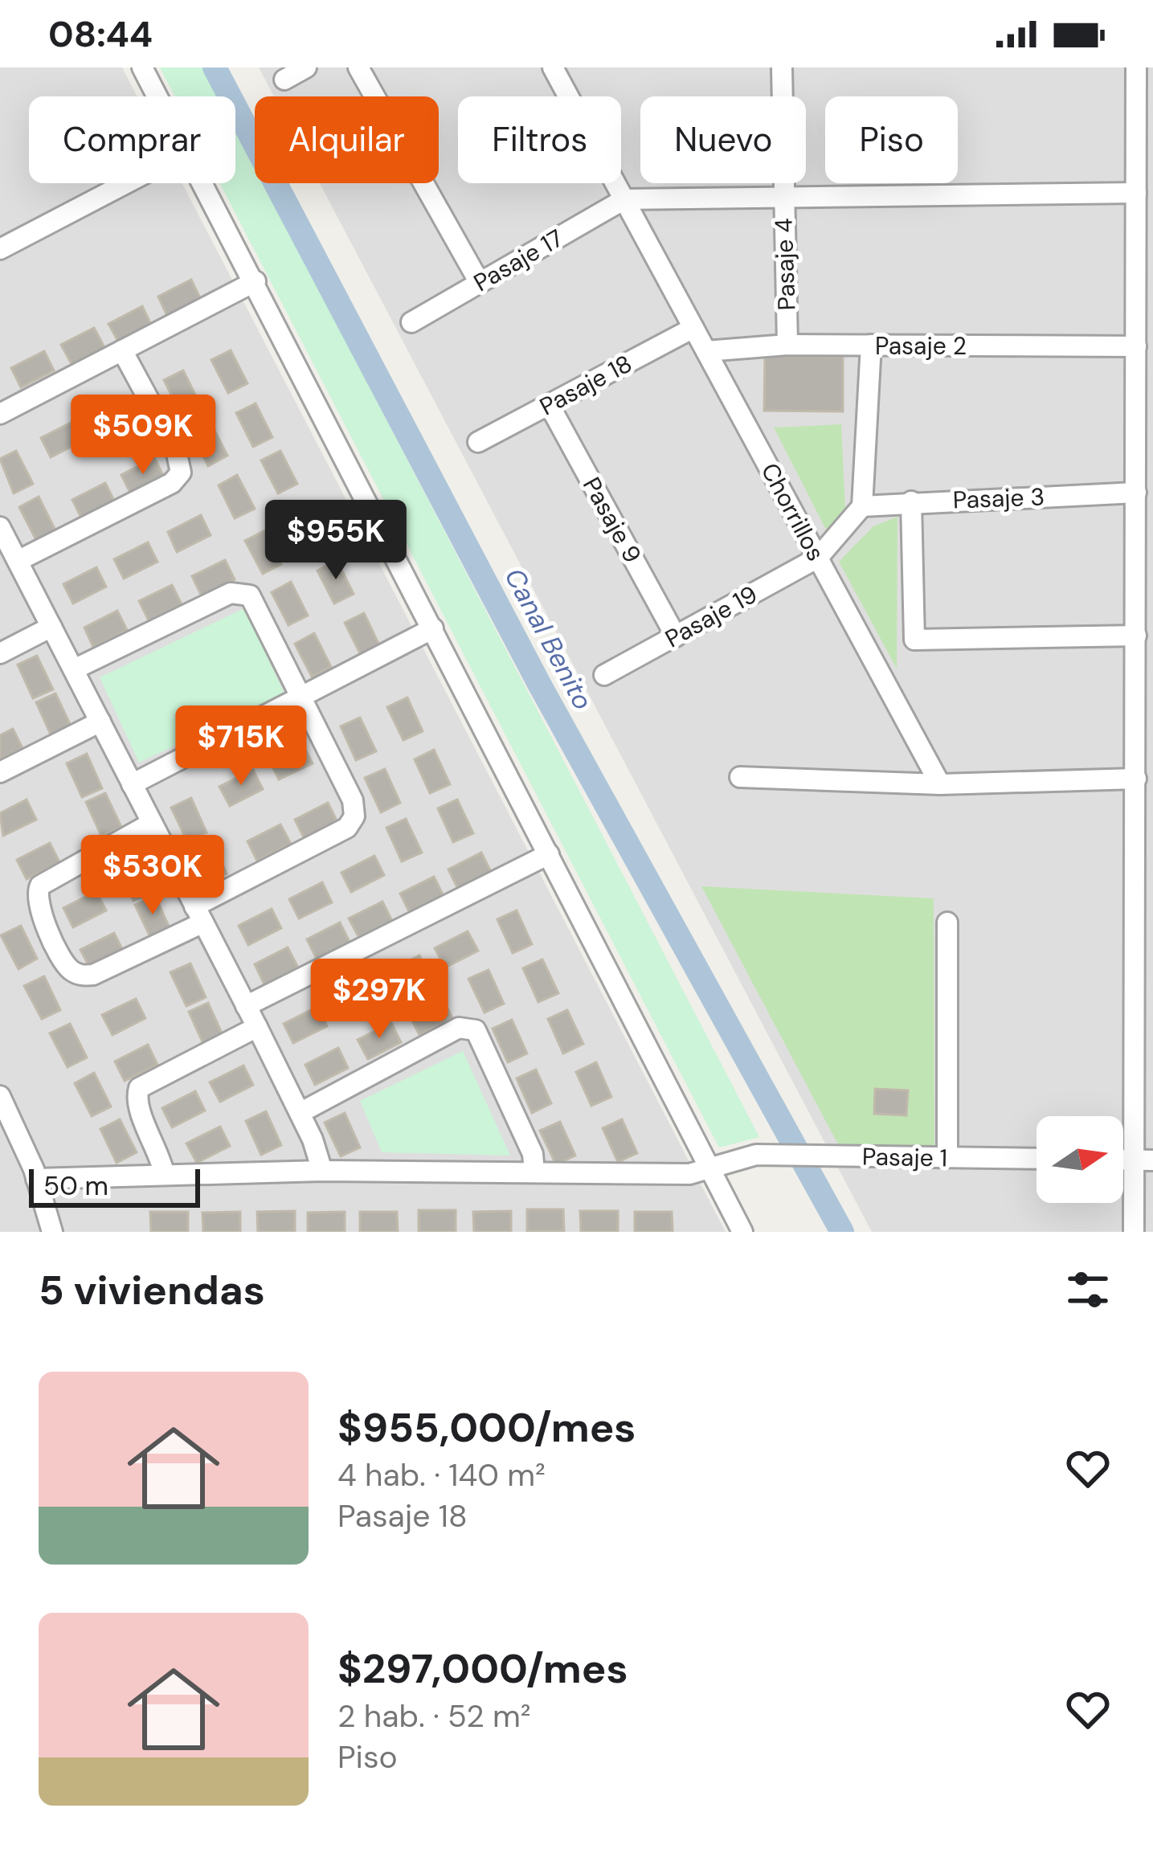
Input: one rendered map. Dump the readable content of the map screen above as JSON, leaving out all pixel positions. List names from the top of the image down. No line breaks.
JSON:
{"streets":{"street":["Pasaje 17","Pasaje 4","Pasaje 2","Pasaje 18","Pasaje 3","Chorrillos","Pasaje 9","Pasaje 19","Pasaje 1"]},"crossings":[["Pasaje 17","Chorrillos"],["Pasaje 4","Pasaje 2"],["Pasaje 2","Chorrillos"],["Pasaje 18","Chorrillos"],["Pasaje 18","Pasaje 9"],["Chorrillos","Pasaje 19"],["Pasaje 9","Pasaje 19"]],"water":["Canal Benito"],"scale_bar":"50 m","north":"right","page":{"status":"08:44","chip":["Comprar","Alquilar","Filtros","Nuevo","Piso"],"price":["$509K","$955K","$715K","$530K","$297K"],"scale":"50 m","heading":"5 viviendas","list":[{"name":"$955,000/mes","note":"4 hab. · 140 m² · Pasaje 18"},{"name":"$297,000/mes","note":"2 hab. · 52 m² · Piso"}]}}
